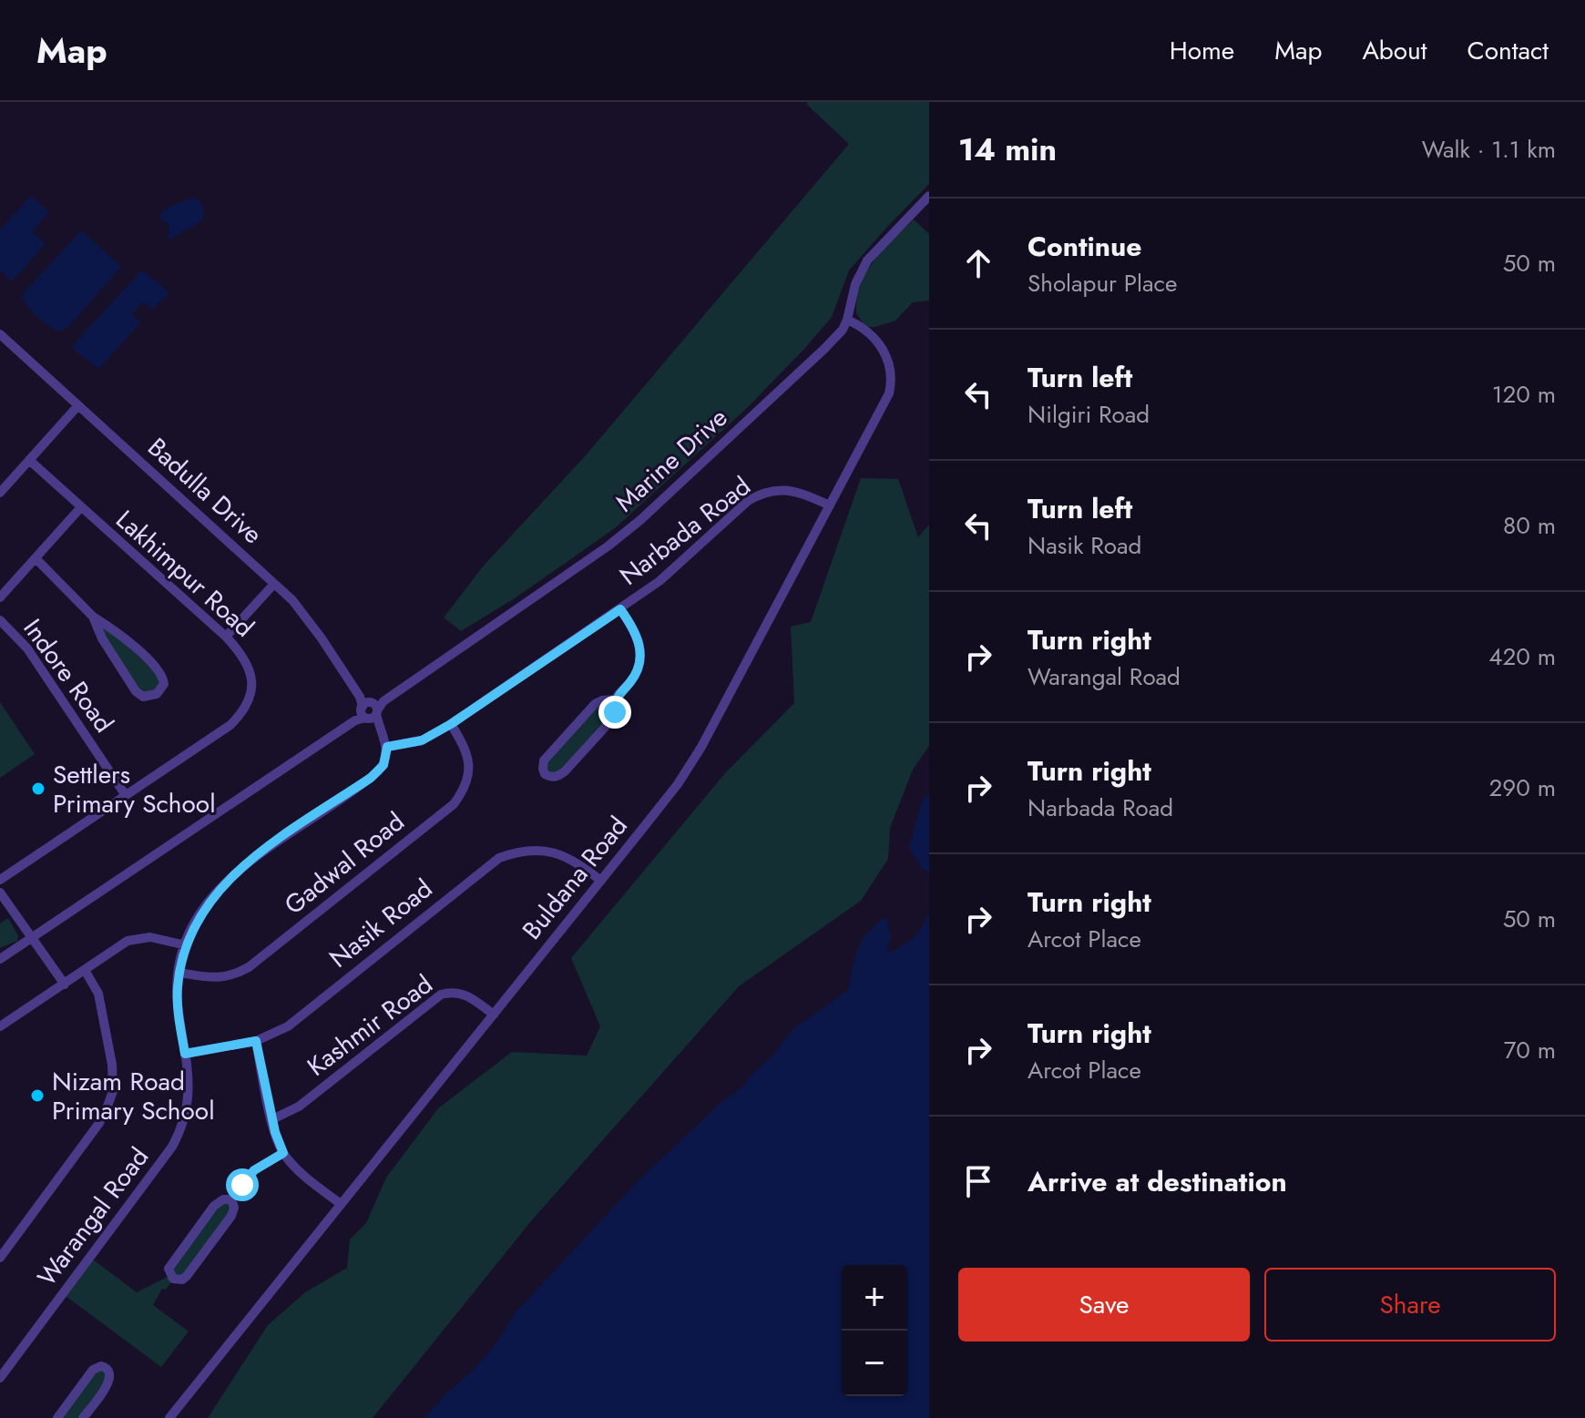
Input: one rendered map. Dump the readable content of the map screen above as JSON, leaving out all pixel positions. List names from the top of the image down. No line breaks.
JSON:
{"streets":{"street":["Marine Drive","Badulla Drive","Narbada Road","Lakhimpur Road","Indore Road","Gadwal Road","Buldana Road","Nasik Road","Kashmir Road","Warangal Road"]},"crossings":[["Marine Drive","Badulla Drive"],["Marine Drive","Buldana Road"],["Narbada Road","Gadwal Road"],["Narbada Road","Buldana Road"],["Narbada Road","Warangal Road"],["Lakhimpur Road","Indore Road"],["Gadwal Road","Warangal Road"],["Buldana Road","Nasik Road"],["Buldana Road","Kashmir Road"],["Nasik Road","Warangal Road"]],"places":["Settlers Primary School","Nizam Road Primary School"],"page":{"header":"Map","nav":["Home","Map","About","Contact"],"heading":["14 min","Walk · 1.1 km"],"list":[["Continue","Sholapur Place","50 m"],["Turn left","Nilgiri Road","120 m"],["Turn left","Nasik Road","80 m"],["Turn right","Warangal Road","420 m"],["Turn right","Narbada Road","290 m"],["Turn right","Arcot Place","50 m"],["Turn right","Arcot Place","70 m"],"Arrive at destination"],"buttons":["Save","Share"],"map_buttons":["+","−"]}}
